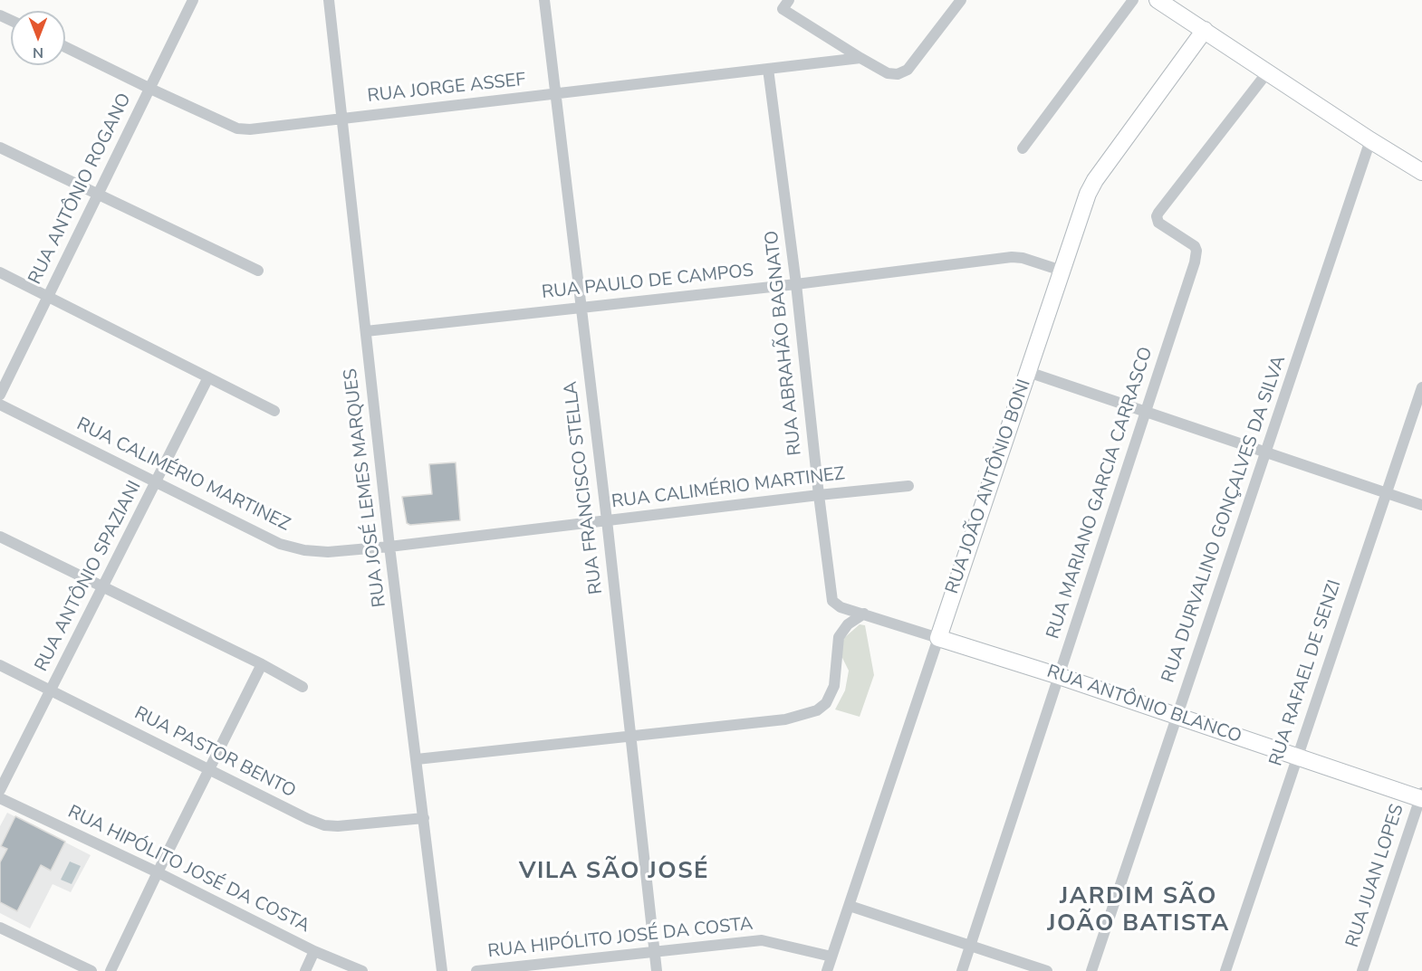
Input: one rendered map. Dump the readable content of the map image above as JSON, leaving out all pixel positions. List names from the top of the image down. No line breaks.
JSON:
{"streets":{"street":["RUA JORGE ASSEF","RUA ANTÔNIO ROGANO","RUA PAULO DE CAMPOS","RUA ABRAHÃO BAGNATO","RUA CALIMÉRIO MARTINEZ","RUA JOÃO ANTÔNIO BONI","RUA JOSÉ LEMES MARQUES","RUA FRANCISCO STELLA","RUA MARIANO GARCIA CARRASCO","RUA DURVALINO GONÇALVES DA SILVA","RUA ANTÔNIO SPAZIANI","RUA RAFAEL DE SENZI","RUA ANTÔNIO BLANCO","RUA PASTOR BENTO","RUA HIPÓLITO JOSÉ DA COSTA","RUA JUAN LOPES"]},"crossings":[["RUA JORGE ASSEF","RUA ANTÔNIO ROGANO"],["RUA JORGE ASSEF","RUA ABRAHÃO BAGNATO"],["RUA JORGE ASSEF","RUA JOSÉ LEMES MARQUES"],["RUA JORGE ASSEF","RUA FRANCISCO STELLA"],["RUA PAULO DE CAMPOS","RUA ABRAHÃO BAGNATO"],["RUA PAULO DE CAMPOS","RUA JOÃO ANTÔNIO BONI"],["RUA PAULO DE CAMPOS","RUA JOSÉ LEMES MARQUES"],["RUA PAULO DE CAMPOS","RUA FRANCISCO STELLA"],["RUA ABRAHÃO BAGNATO","RUA CALIMÉRIO MARTINEZ"],["RUA ABRAHÃO BAGNATO","RUA ANTÔNIO BLANCO"],["RUA CALIMÉRIO MARTINEZ","RUA JOSÉ LEMES MARQUES"],["RUA CALIMÉRIO MARTINEZ","RUA FRANCISCO STELLA"],["RUA CALIMÉRIO MARTINEZ","RUA ANTÔNIO SPAZIANI"],["RUA JOÃO ANTÔNIO BONI","RUA ANTÔNIO BLANCO"],["RUA JOÃO ANTÔNIO BONI","RUA HIPÓLITO JOSÉ DA COSTA"],["RUA JOSÉ LEMES MARQUES","RUA PASTOR BENTO"],["RUA FRANCISCO STELLA","RUA HIPÓLITO JOSÉ DA COSTA"],["RUA MARIANO GARCIA CARRASCO","RUA ANTÔNIO BLANCO"],["RUA DURVALINO GONÇALVES DA SILVA","RUA ANTÔNIO BLANCO"],["RUA ANTÔNIO SPAZIANI","RUA PASTOR BENTO"],["RUA RAFAEL DE SENZI","RUA ANTÔNIO BLANCO"],["RUA ANTÔNIO BLANCO","RUA JUAN LOPES"]],"districts":["VILA SÃO JOSÉ","JARDIM SÃO JOÃO BATISTA"],"north":"bottom"}
